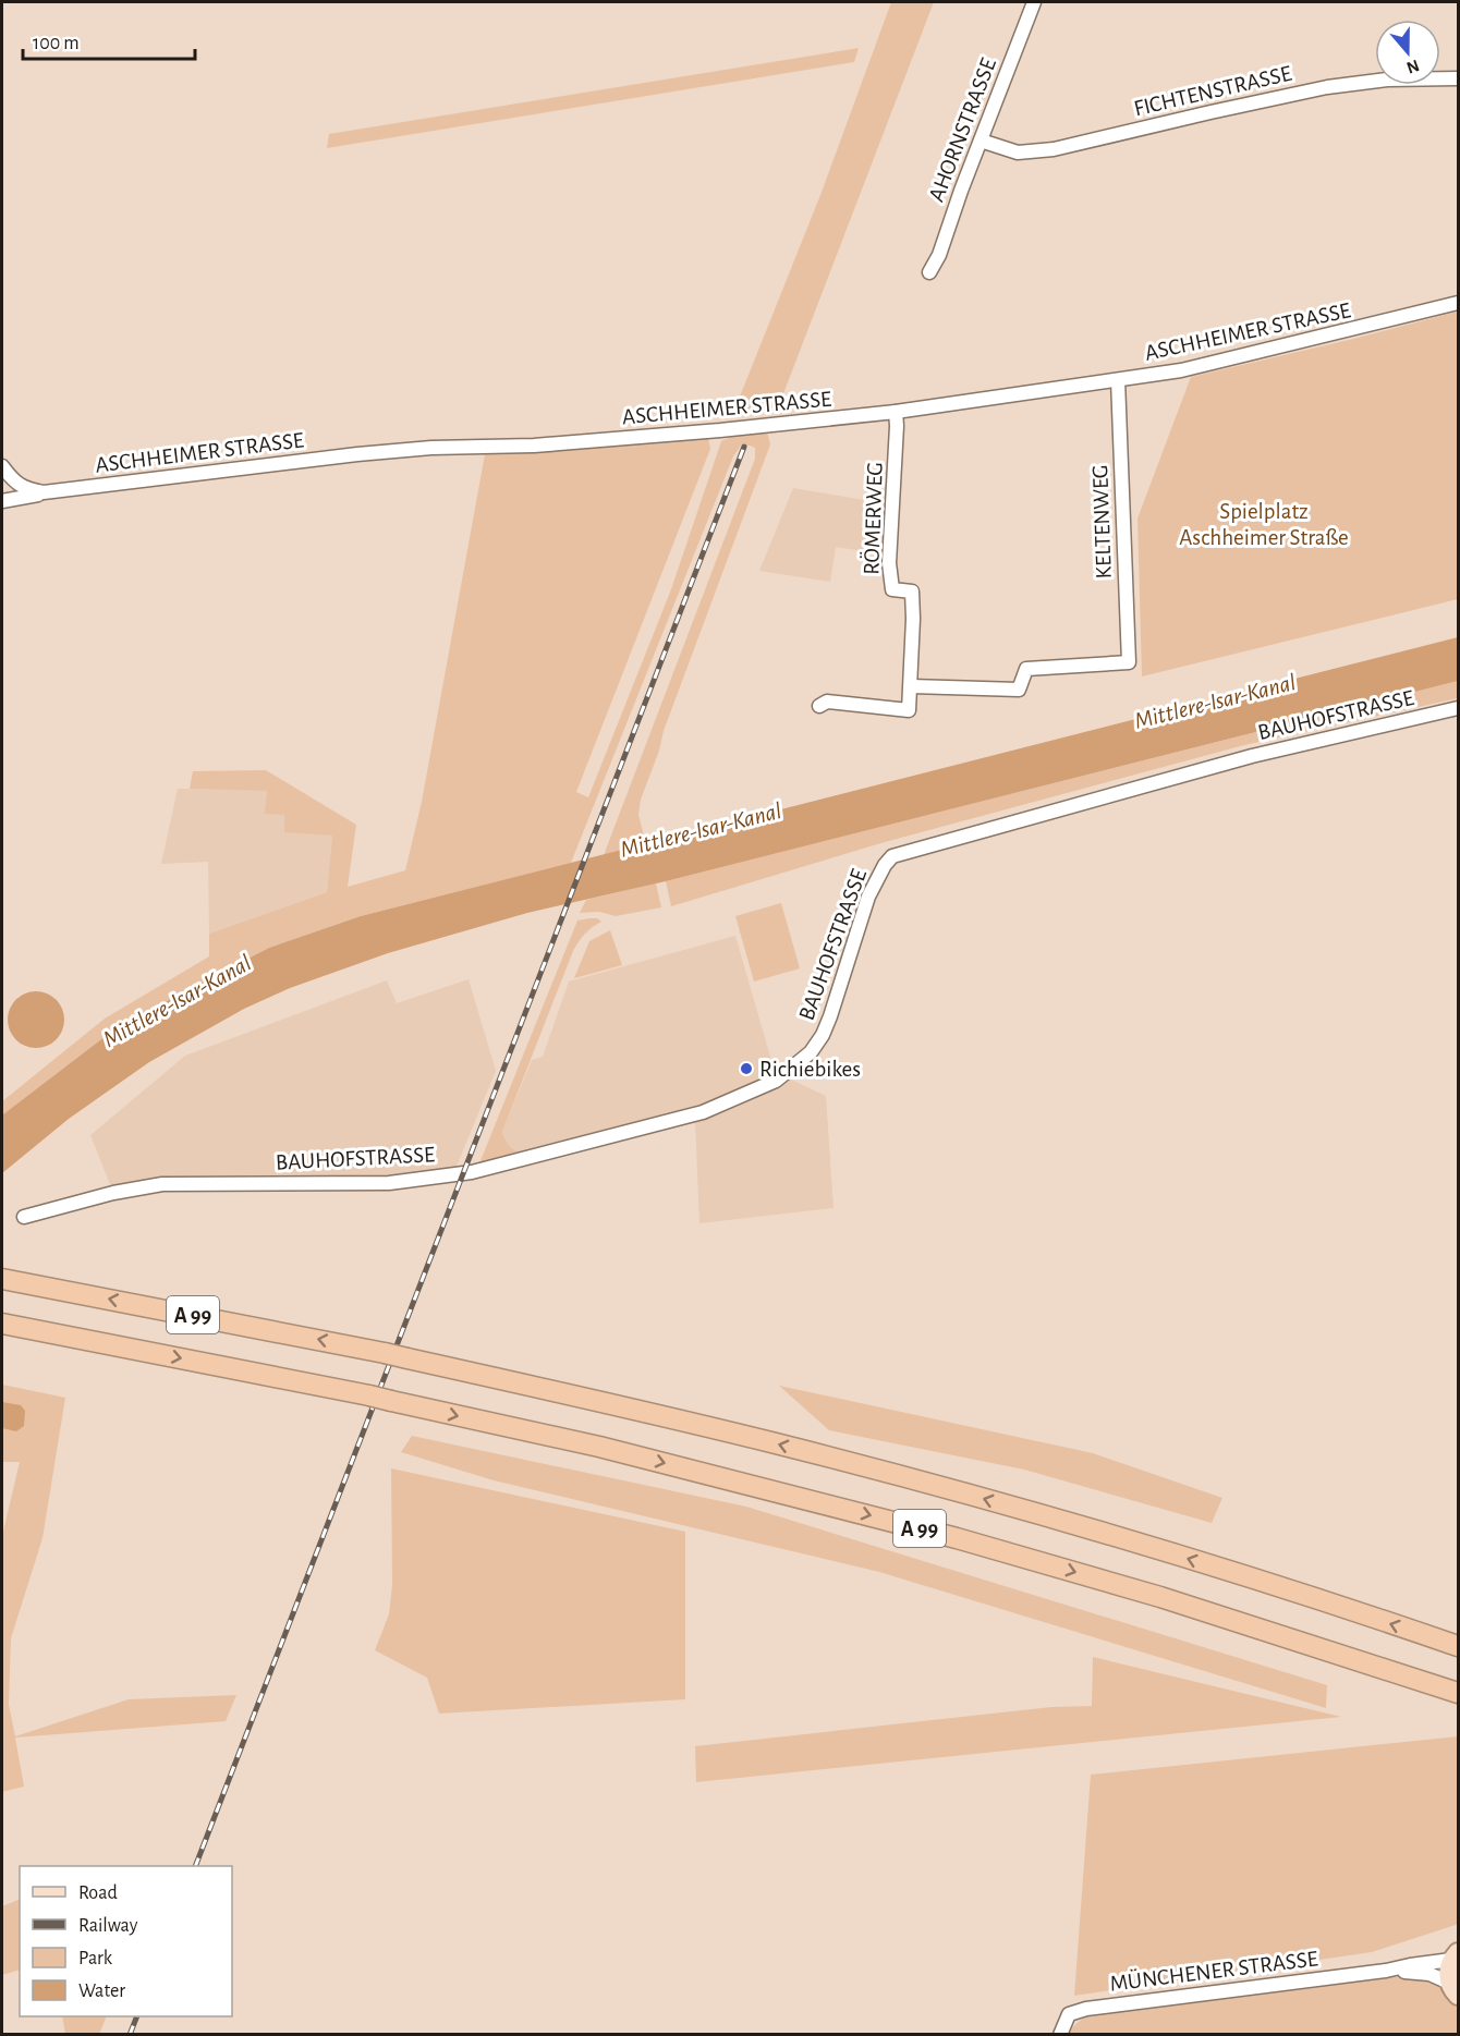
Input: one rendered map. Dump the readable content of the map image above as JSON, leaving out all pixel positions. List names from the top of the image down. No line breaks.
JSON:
{"streets":{"highway":["A 99"],"street":["FICHTENSTRASSE","AHORNSTRASSE","ASCHHEIMER STRASSE","RÖMERWEG","KELTENWEG","BAUHOFSTRASSE","MÜNCHENER STRASSE"]},"crossings":[["FICHTENSTRASSE","AHORNSTRASSE"],["ASCHHEIMER STRASSE","RÖMERWEG"],["ASCHHEIMER STRASSE","KELTENWEG"],["RÖMERWEG","KELTENWEG"]],"water":["Mittlere-Isar-Kanal"],"parks":["Spielplatz Aschheimer Straße"],"places":["Richiebikes"],"legend":["Road","Railway","Park","Water"],"scale_bar":"100 m","north":"bottom"}
